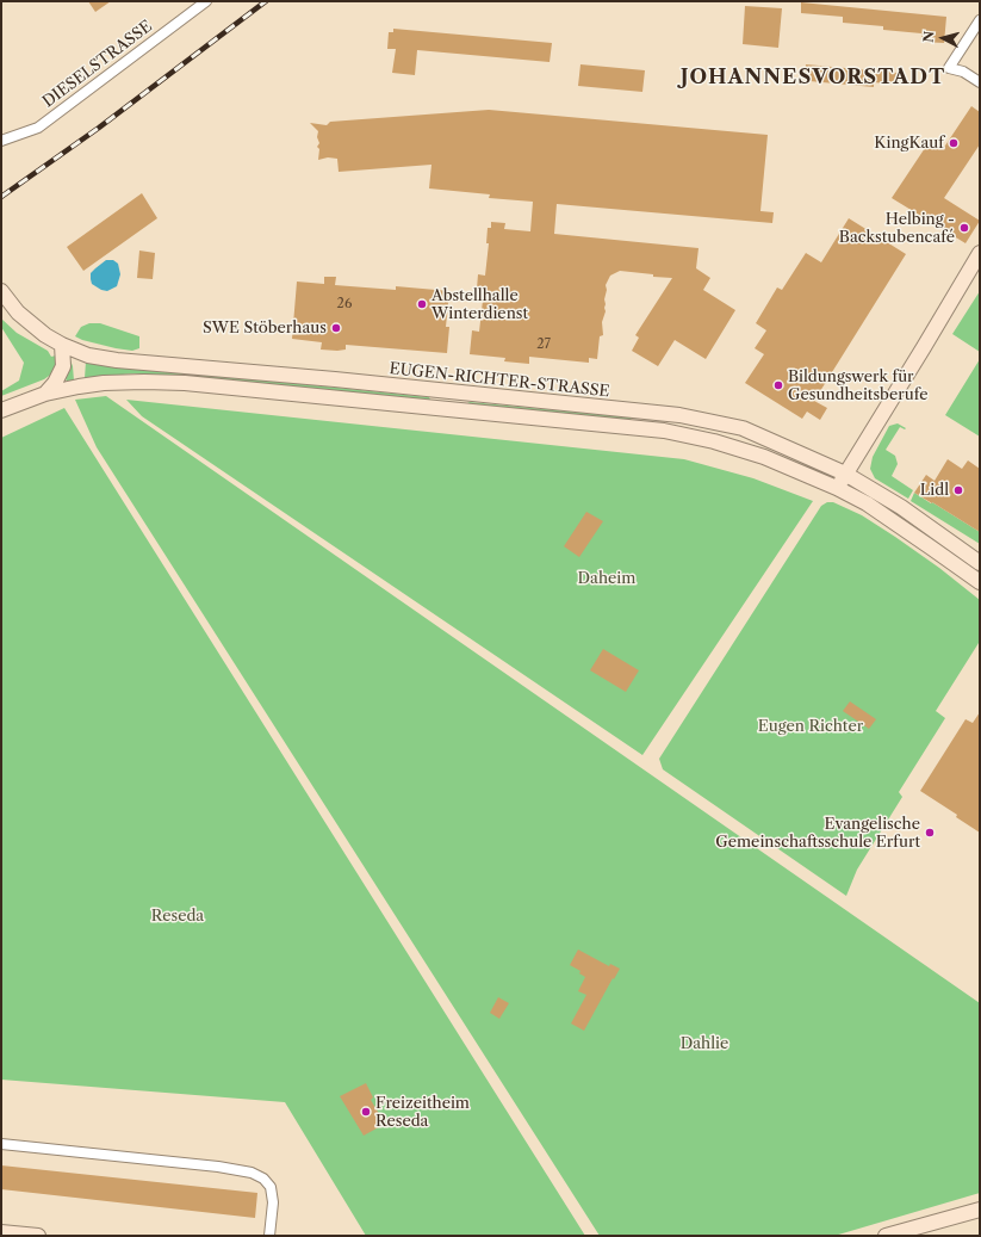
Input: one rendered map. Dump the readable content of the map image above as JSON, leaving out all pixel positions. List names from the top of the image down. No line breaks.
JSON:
{"streets":{"main road":["EUGEN-RICHTER-STRASSE"],"street":["DIESELSTRASSE"]},"districts":["JOHANNESVORSTADT"],"parks":["Daheim","Eugen Richter","Reseda","Dahlie"],"places":["KingKauf","Helbing - Backstubencafé","Abstellhalle Winterdienst","SWE Stöberhaus","Bildungswerk für Gesundheitsberufe","Lidl","Evangelische Gemeinschaftsschule Erfurt","Freizeitheim Reseda"],"house_numbers":["26","27"],"north":"left"}
